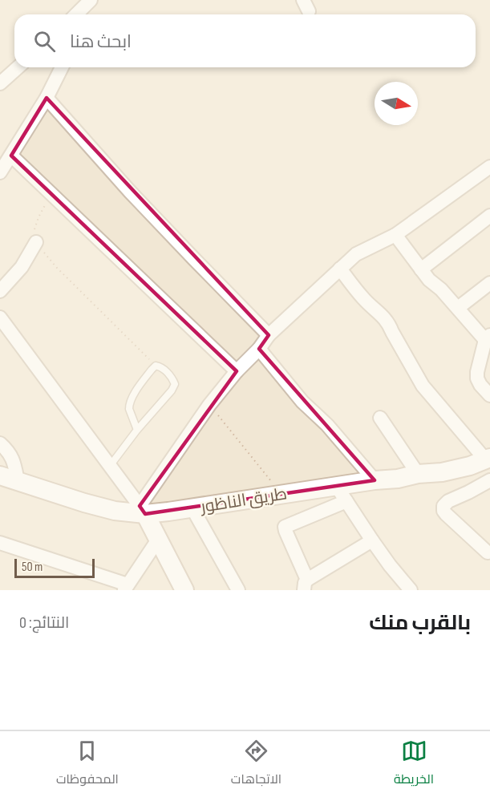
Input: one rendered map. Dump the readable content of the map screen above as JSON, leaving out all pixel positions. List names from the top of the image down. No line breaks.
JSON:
{"streets":{"street":["طريق الناظور"]},"scale_bar":"50 m","north":"right","page":{"search":"ابحث هنا","scale":"50 m","heading":["بالقرب منك","النتائج: 0"],"nav":["الخريطة","الاتجاهات","المحفوظات"]}}
